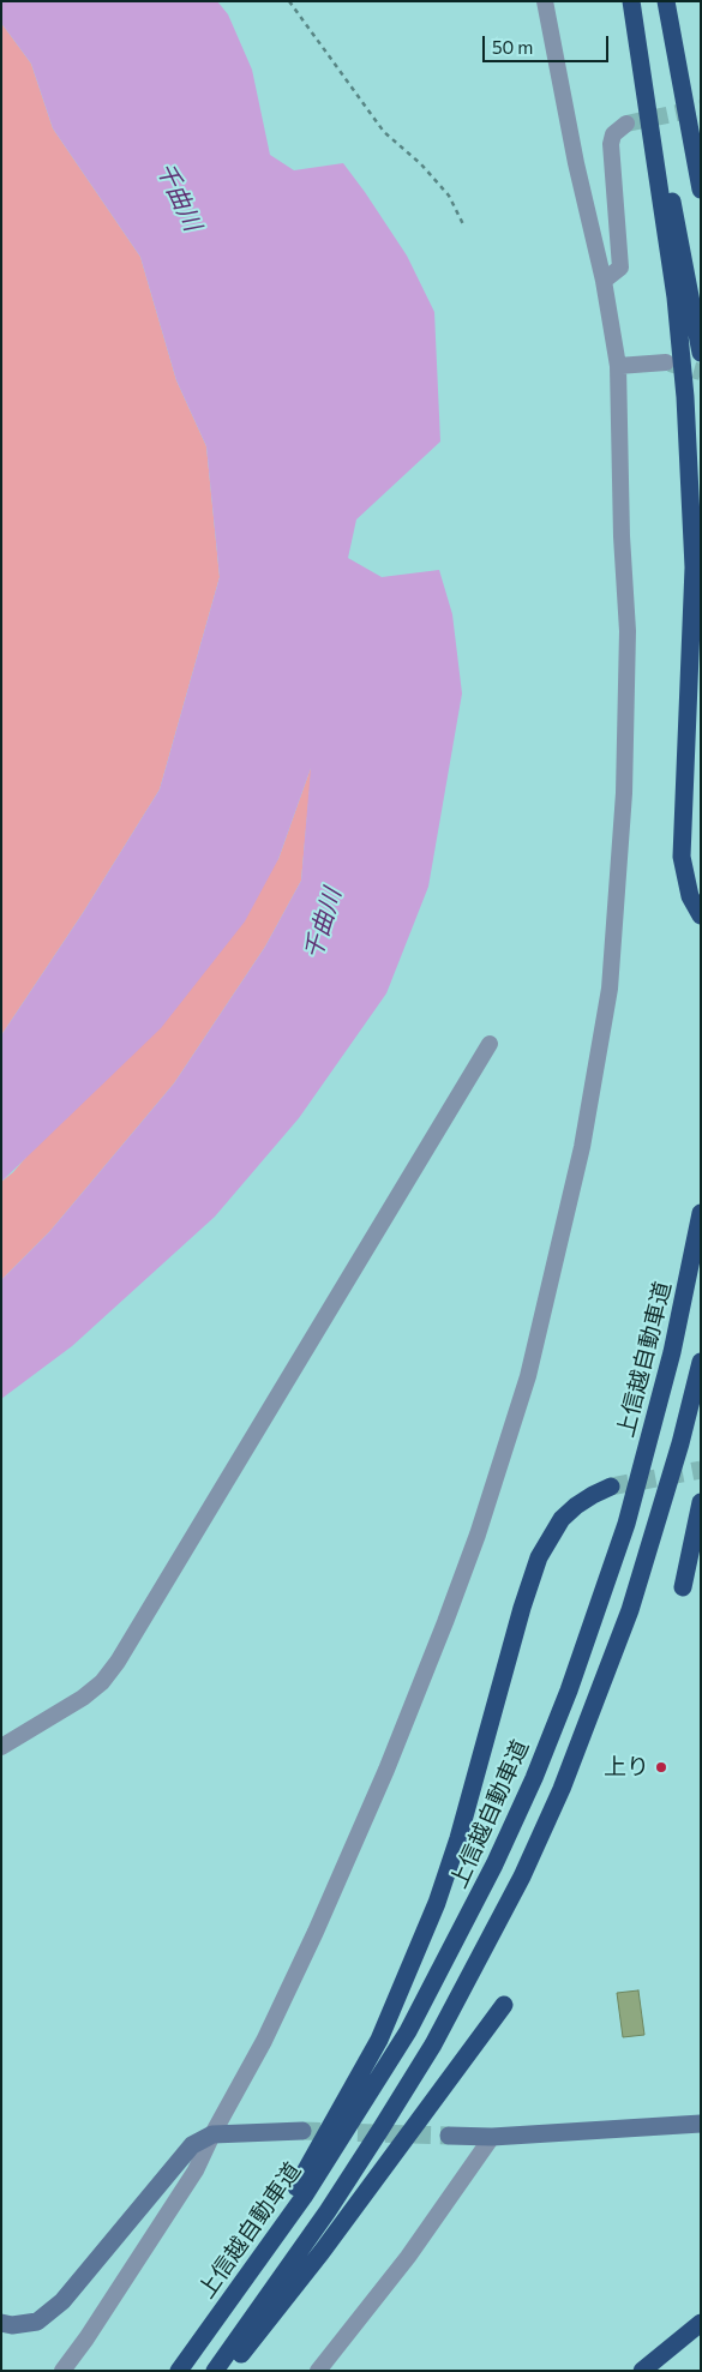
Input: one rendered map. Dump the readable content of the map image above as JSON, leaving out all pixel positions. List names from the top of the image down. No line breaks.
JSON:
{"streets":{"highway":["上信越自動車道"]},"water":["千曲川"],"places":["上り"],"scale_bar":"50 m"}
